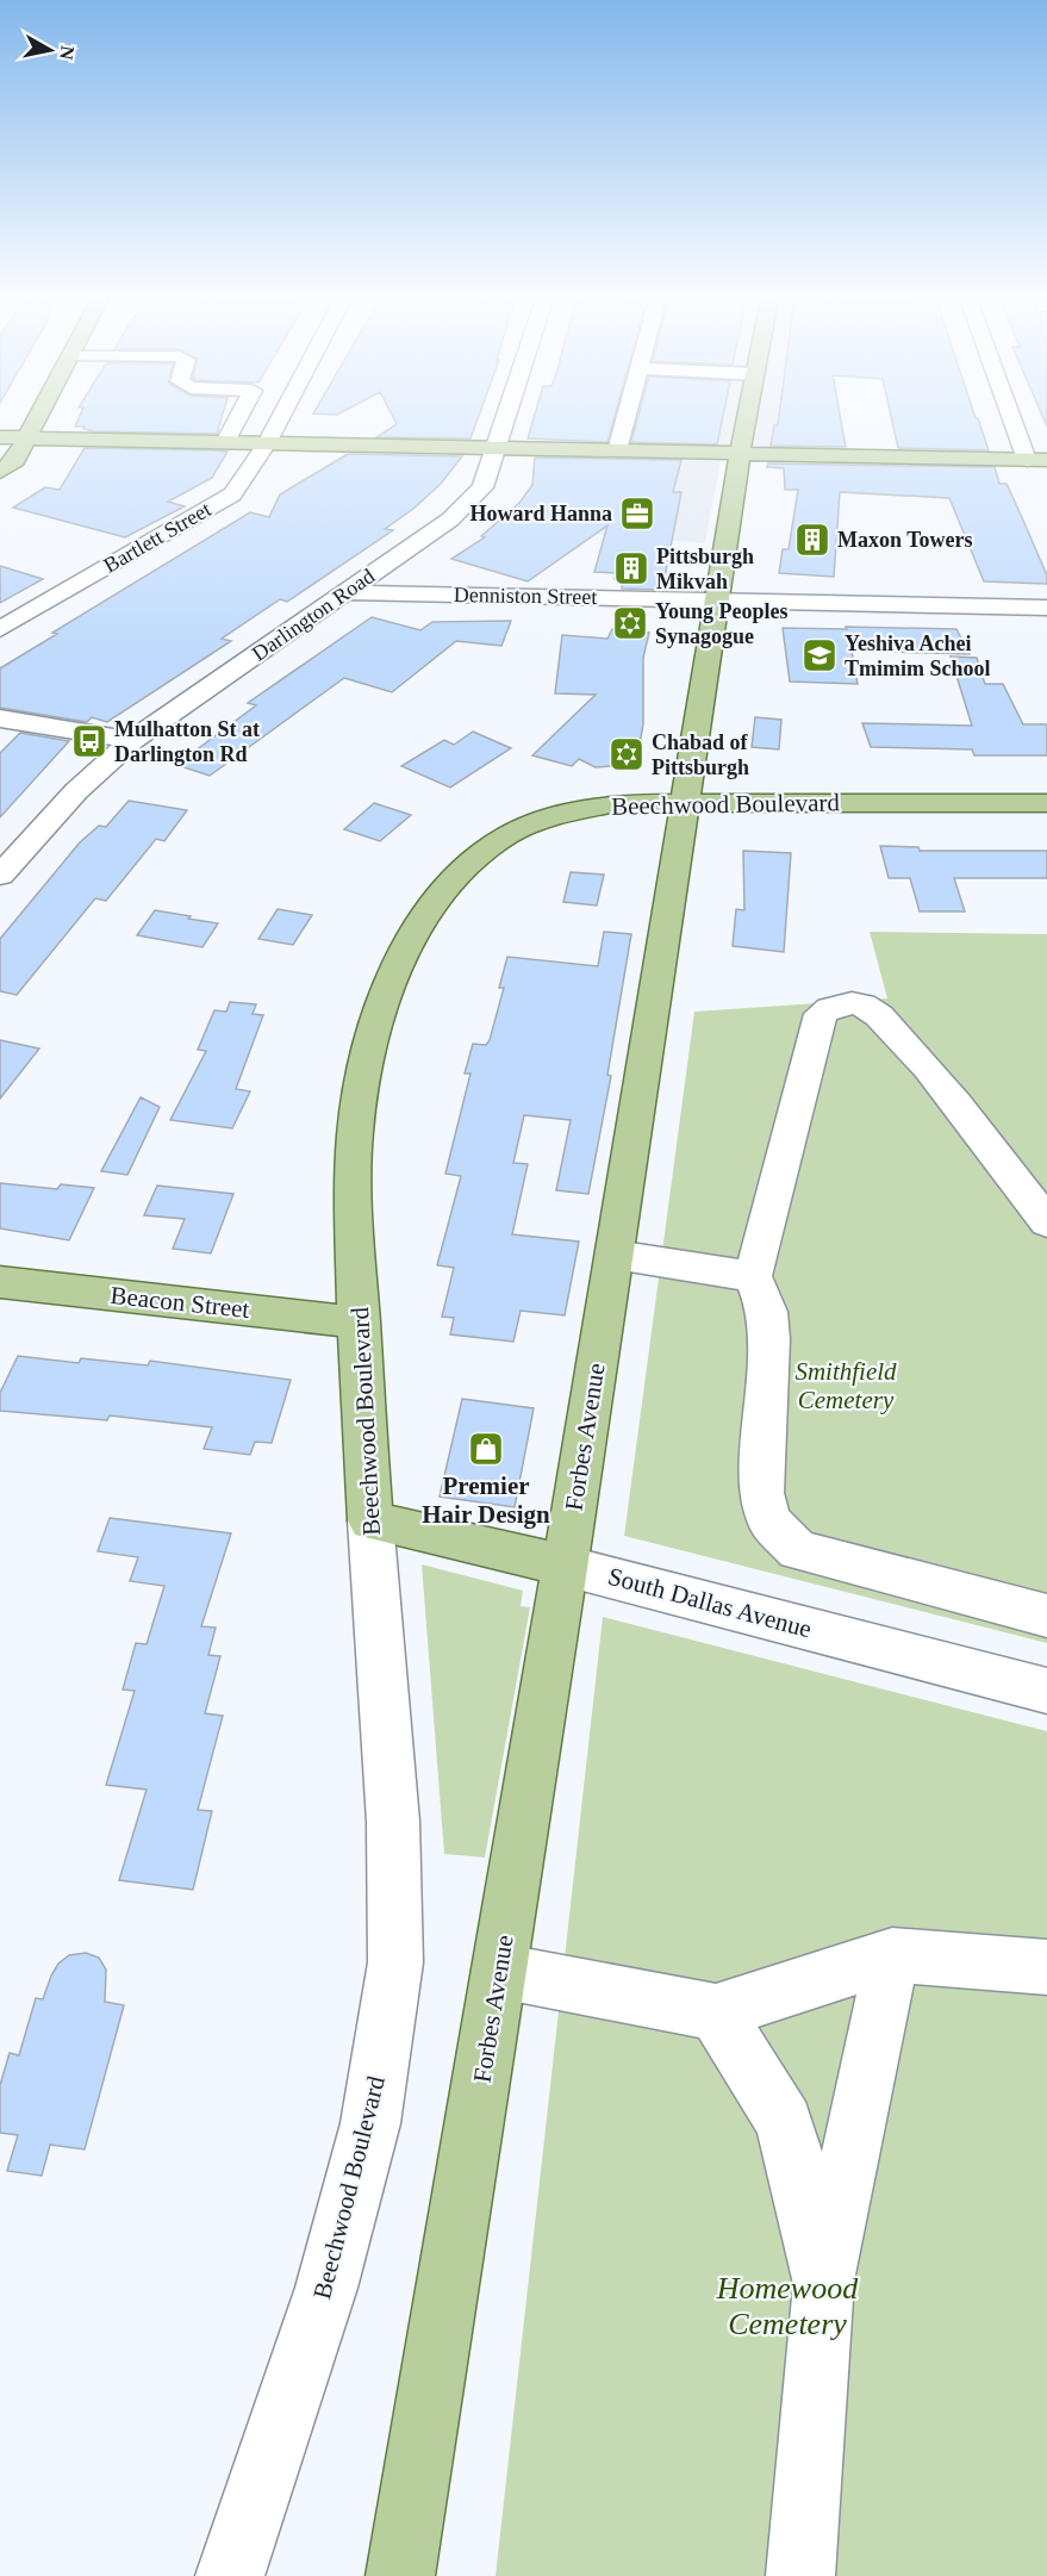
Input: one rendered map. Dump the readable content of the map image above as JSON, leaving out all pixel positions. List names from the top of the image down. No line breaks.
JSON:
{"streets":{"main road":["Beechwood Boulevard","Beacon Street","Forbes Avenue","South Dallas Avenue"],"street":["Bartlett Street","Denniston Street","Darlington Road"]},"crossings":[["Denniston Street","Darlington Road"],["Denniston Street","Forbes Avenue"],["Beechwood Boulevard","Beacon Street"],["Beechwood Boulevard","Forbes Avenue"],["Beechwood Boulevard","South Dallas Avenue"],["Forbes Avenue","South Dallas Avenue"]],"parks":["Smithfield Cemetery","Homewood Cemetery"],"places":{"office":["Howard Hanna"],"building":["Maxon Towers","Pittsburgh Mikvah"],"synagogue":["Young Peoples Synagogue","Chabad of Pittsburgh"],"school or university":["Yeshiva Achei Tmimim School"],"bus stop":["Mulhatton St at Darlington Rd"],"shop":["Premier Hair Design"]},"north":"right"}
